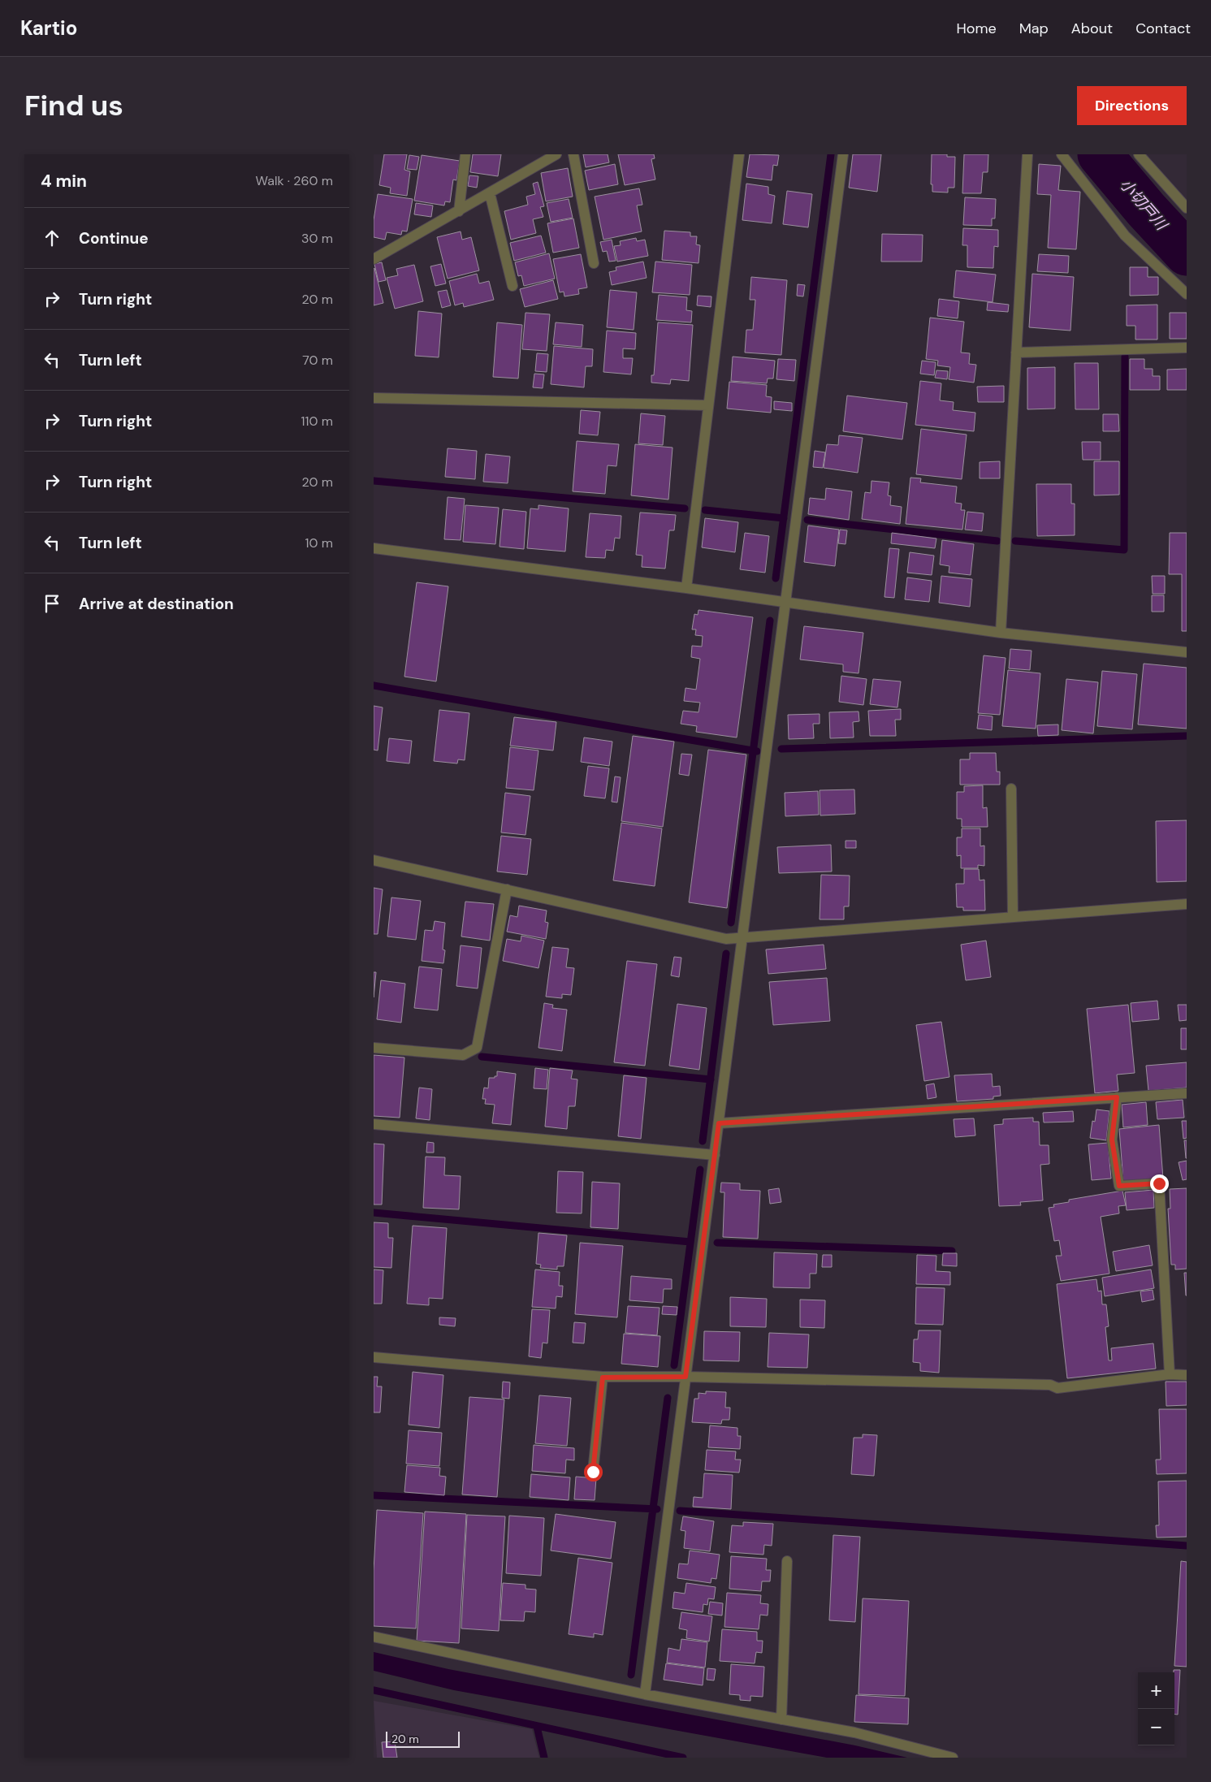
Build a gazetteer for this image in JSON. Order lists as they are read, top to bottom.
{
  "water": ["小切戸川"],
  "scale_bar": "20 m",
  "page": {
    "header": "Kartio",
    "nav": [
      "Home",
      "Map",
      "About",
      "Contact"
    ],
    "buttons": "Directions",
    "title": "Find us",
    "heading": ["4 min", "Walk · 260 m"],
    "list": [
      ["Continue", "30 m"],
      ["Turn right", "20 m"],
      ["Turn left", "70 m"],
      ["Turn right", "110 m"],
      ["Turn right", "20 m"],
      ["Turn left", "10 m"],
      "Arrive at destination"
    ],
    "map_buttons": ["+", "−"],
    "scale": "20 m"
  }
}
